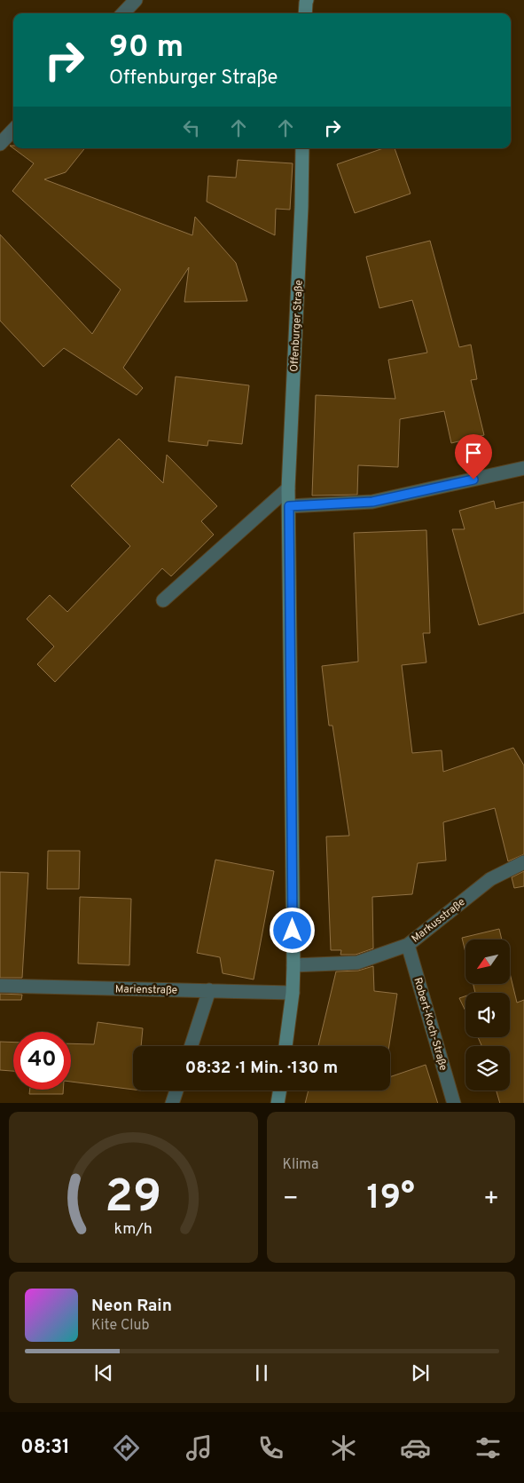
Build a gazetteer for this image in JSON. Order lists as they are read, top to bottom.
{
  "streets": {
    "street": [
      "Offenburger Straße",
      "Markusstraße",
      "Marienstraße",
      "Robert-Koch-Straße"
    ]
  },
  "crossings": [
    ["Offenburger Straße", "Markusstraße"],
    ["Offenburger Straße", "Marienstraße"],
    ["Markusstraße", "Robert-Koch-Straße"]
  ],
  "north": "bottom left",
  "page": {
    "turn": ["90 m", "Offenburger Straße"],
    "limit": "40",
    "trip": "08:32 · 1 Min. · 130 m",
    "tile": "Klima",
    "heat": ["−", "19°", "+"],
    "song": ["Neon Rain", "Kite Club"],
    "tabs": "08:31",
    "gauge": ["29", "km/h"]
  }
}
